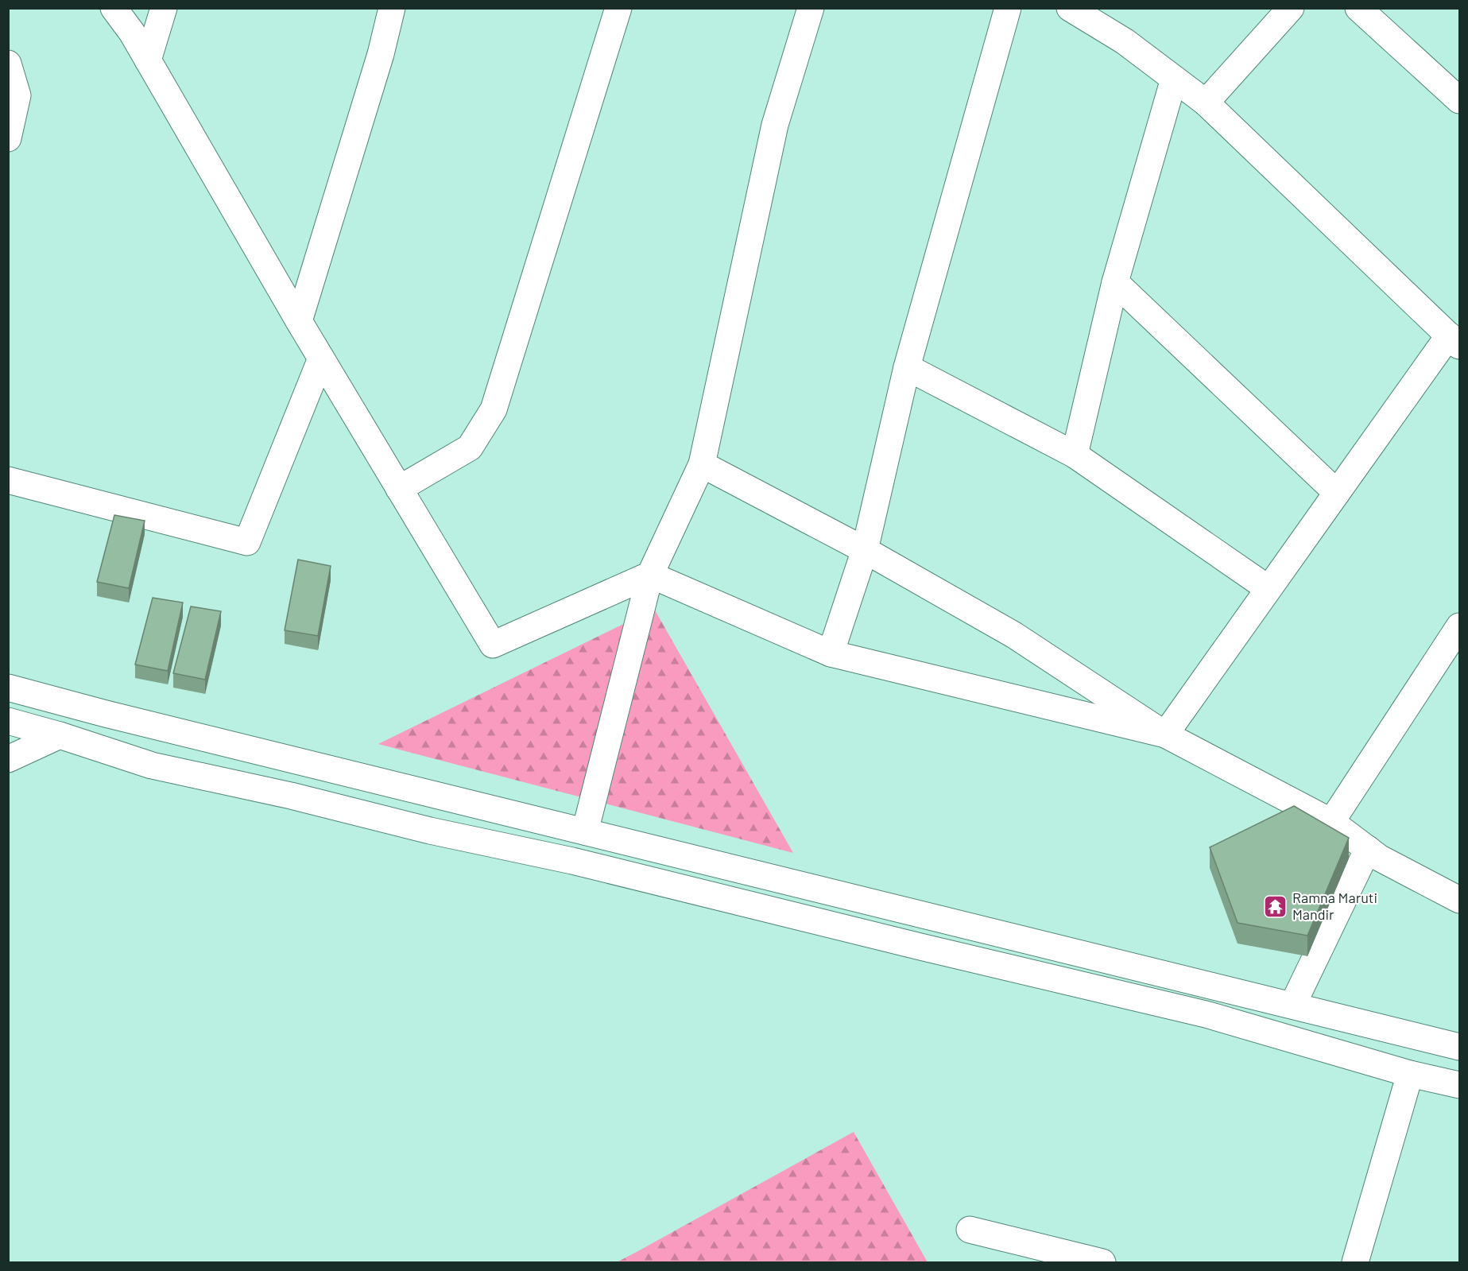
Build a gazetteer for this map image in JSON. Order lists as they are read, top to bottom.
{
  "places": {
    "temple": ["Ramna Maruti Mandir"]
  }
}
